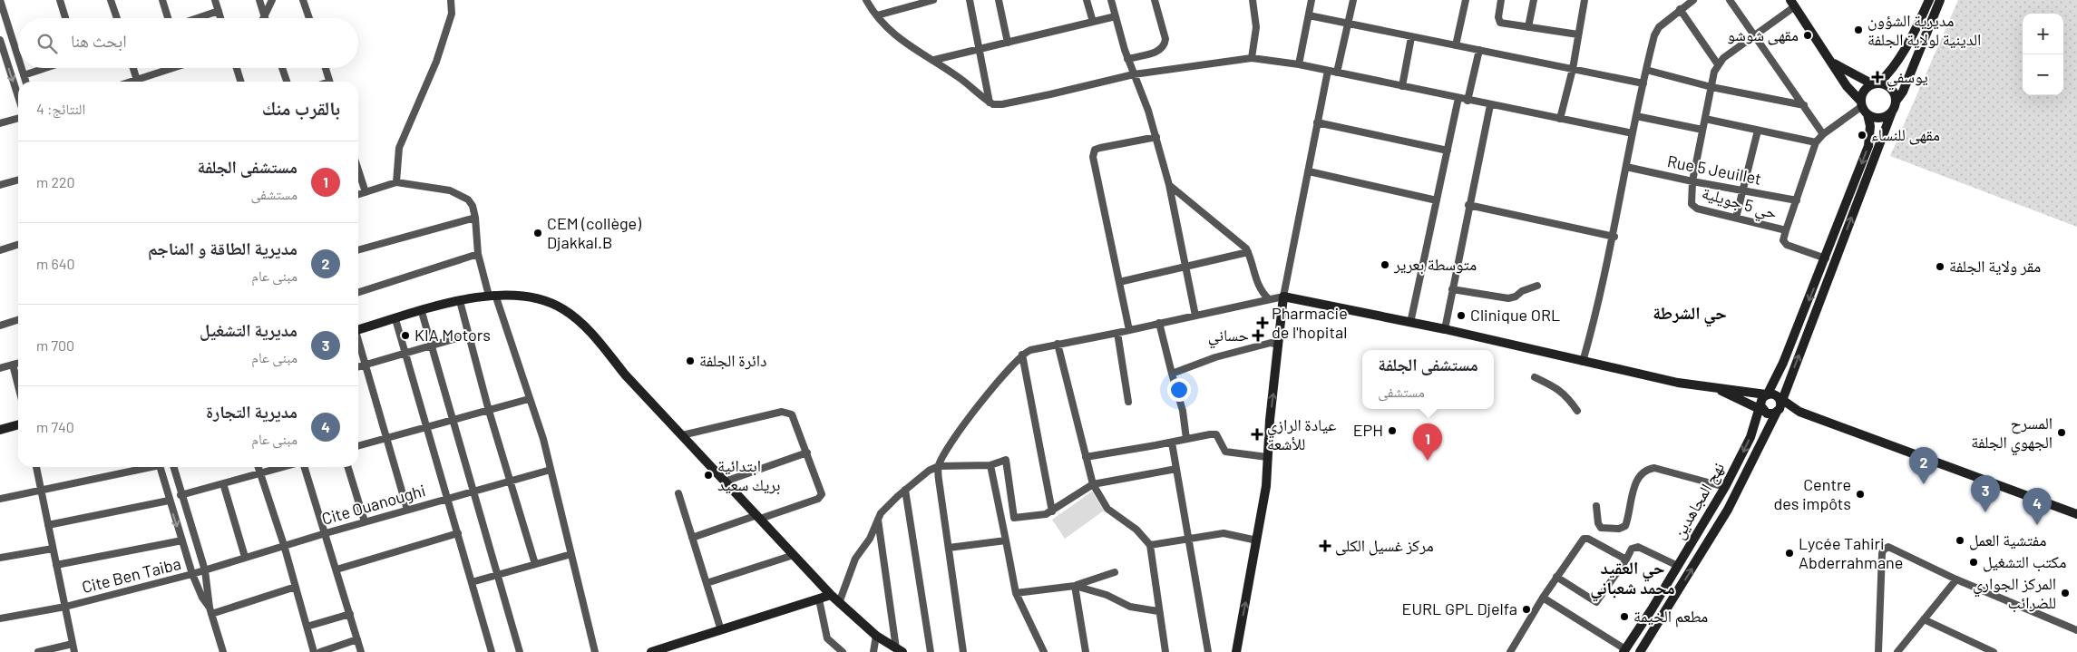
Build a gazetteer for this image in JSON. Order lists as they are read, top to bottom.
{
  "streets": {
    "street": [
      "Rue 5 Jeuillet",
      "حي 5 جويلية",
      "نهج المجاهدين",
      "Cite Ouanoughi",
      "Cite Ben Taiba"
    ]
  },
  "crossings": [
    ["Rue 5 Jeuillet", "حي 5 جويلية"],
    ["حي 5 جويلية", "نهج المجاهدين"],
    ["Cite Ouanoughi", "Cite Ben Taiba"]
  ],
  "districts": ["حي الشرطة", "حي العقيد محمد شعباني"],
  "places": {
    "other": [
      "مديرية الشؤون الدينية لولاية الجلفة",
      "مقهى شوشو",
      "مقهى للنساء",
      "CEM (collège) Djakkal.B",
      "متوسطة بعرير",
      "مقر ولاية الجلفة",
      "Clinique ORL",
      "KIA Motors",
      "دائرة الجلفة",
      "EPH",
      "المسرح الجهوي الجلفة",
      "ابتدائية بريك سعيد",
      "Centre des impôts",
      "مفتشية العمل",
      "Lycée Tahiri Abderrahmane",
      "مكتب التشغيل",
      "المركز الجواري للضرائب",
      "EURL GPL Djelfa",
      "مطعم الخيمة"
    ],
    "health": [
      "يوسفي",
      "Pharmacie de l'hopital",
      "حساني",
      "عيادة الرازي للأشعة",
      "مركز غسيل الكلى"
    ]
  },
  "page": {
    "map_buttons": ["+", "−"],
    "search": "ابحث هنا",
    "heading": ["بالقرب منك", "النتائج: 4"],
    "list": [
      {
        "mark": "1",
        "name": "مستشفى الجلفة",
        "note": "مستشفى",
        "value": "220 m"
      },
      {
        "mark": "2",
        "name": "مديرية الطاقة و المناجم",
        "note": "مبنى عام",
        "value": "640 m"
      },
      {
        "mark": "3",
        "name": "مديرية التشغيل",
        "note": "مبنى عام",
        "value": "700 m"
      },
      {
        "mark": "4",
        "name": "مديرية التجارة",
        "note": "مبنى عام",
        "value": "740 m"
      }
    ],
    "popup": ["مستشفى الجلفة", "مستشفى"],
    "pins": [
      "1",
      "2",
      "3",
      "4"
    ]
  }
}
